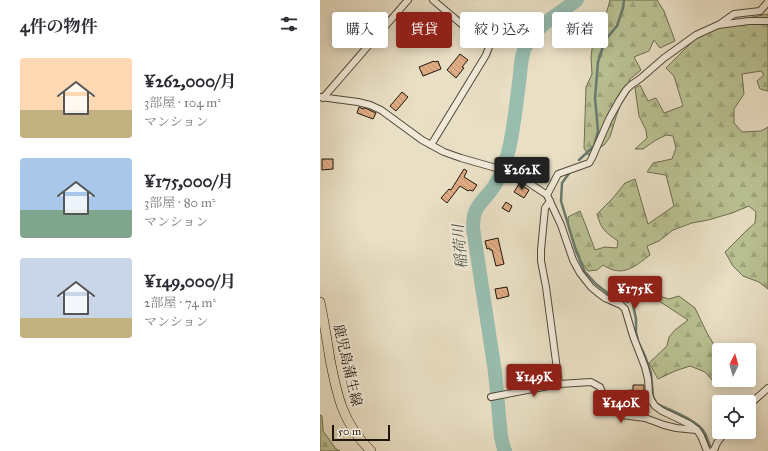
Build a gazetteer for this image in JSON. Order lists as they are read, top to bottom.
{
  "streets": {
    "main road": ["鹿児島蒲生線"]
  },
  "water": ["稲荷川"],
  "scale_bar": "50 m",
  "north": "top",
  "page": {
    "heading": "4件の物件",
    "chip": [
      "購入",
      "賃貸",
      "絞り込み",
      "新着"
    ],
    "list": [
      {
        "name": "¥262,000/月",
        "note": "3部屋 · 104 m² · マンション"
      },
      {
        "name": "¥175,000/月",
        "note": "3部屋 · 80 m² · マンション"
      },
      {
        "name": "¥149,000/月",
        "note": "2部屋 · 74 m² · マンション"
      }
    ],
    "price": [
      "¥262K",
      "¥175K",
      "¥149K",
      "¥140K"
    ],
    "scale": "50 m"
  }
}
